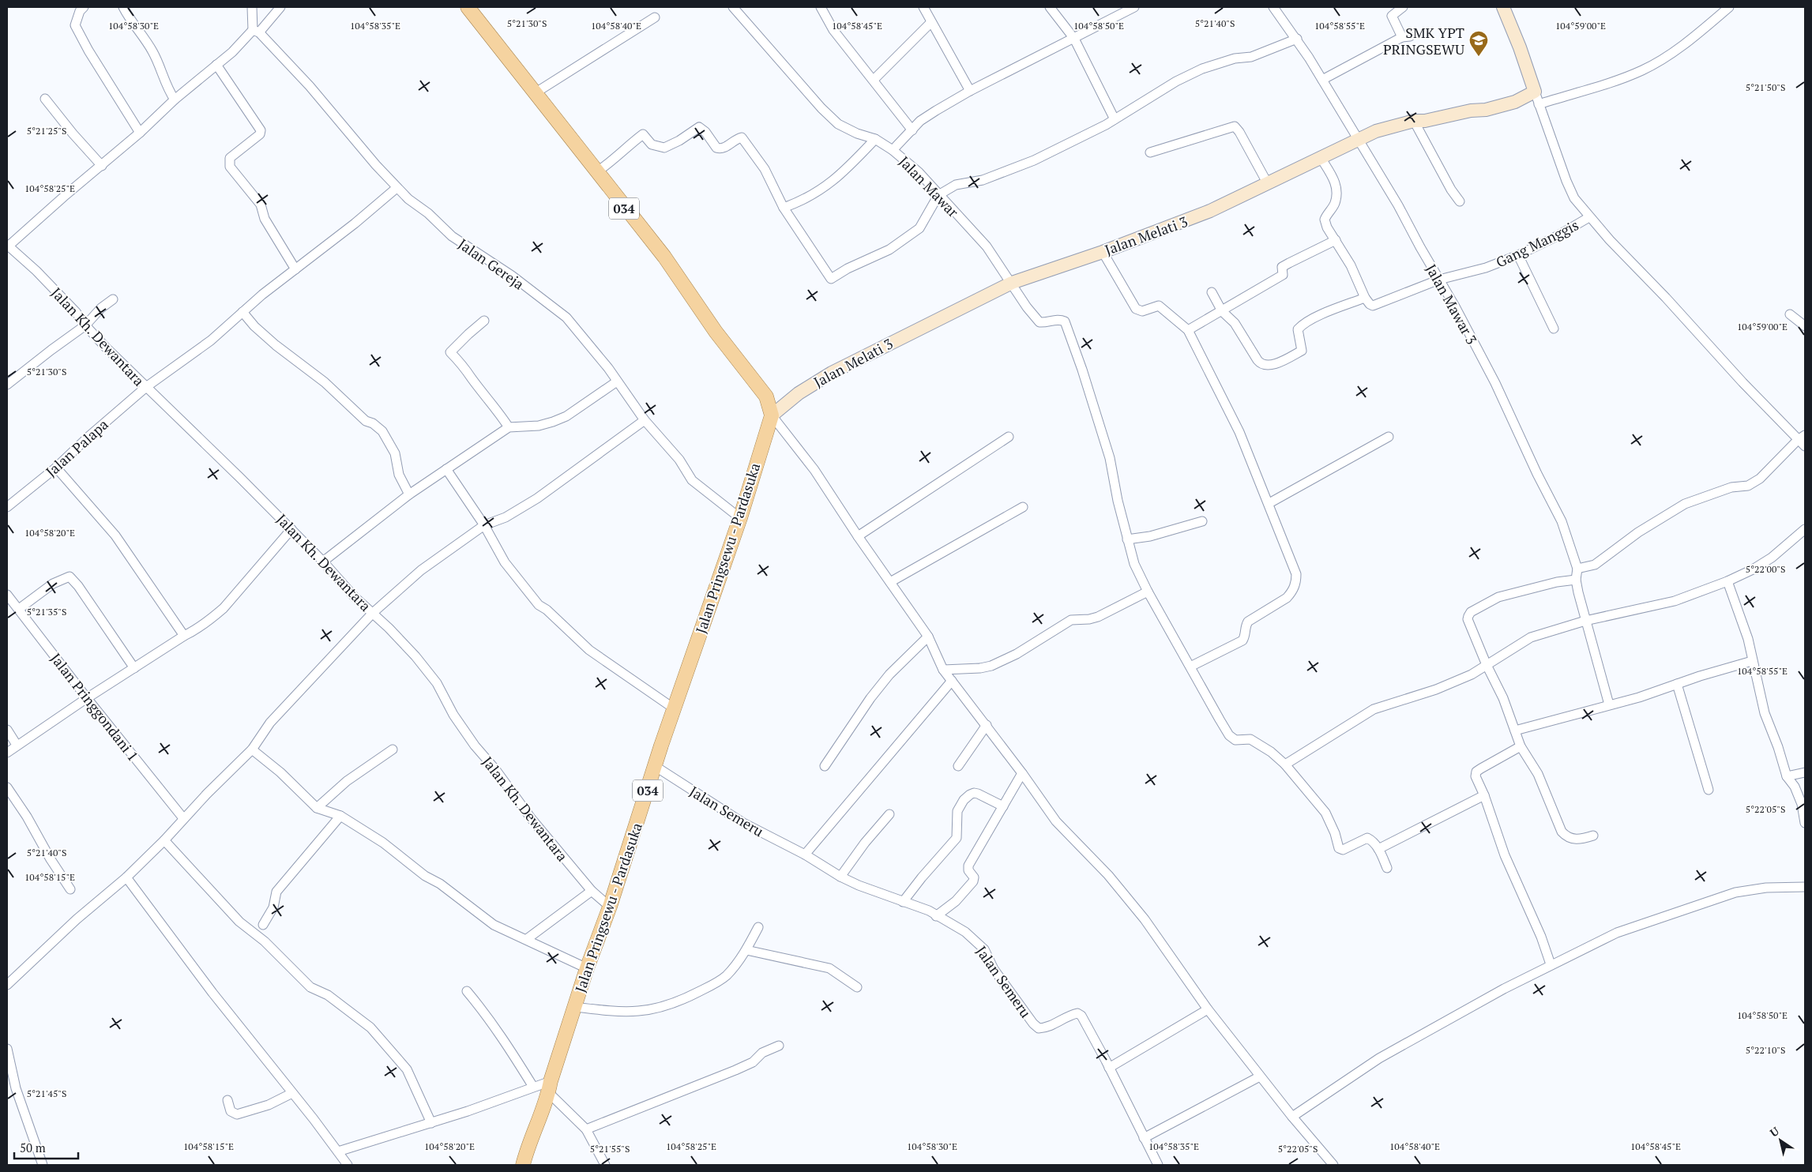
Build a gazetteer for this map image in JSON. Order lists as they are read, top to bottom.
{
  "streets": {
    "main road": ["034", "Jalan Pringsewu - Pardasuka"],
    "street": [
      "Jalan Mawar",
      "Jalan Melati 3",
      "Gang Manggis",
      "Jalan Gereja",
      "Jalan Mawar 3",
      "Jalan Kh. Dewantara",
      "Jalan Palapa",
      "Jalan Pringgondani 1",
      "Jalan Semeru"
    ]
  },
  "crossings": [
    ["Jalan Mawar", "Jalan Melati 3"],
    ["034", "Jalan Melati 3"],
    ["034", "Jalan Pringsewu - Pardasuka"],
    ["Jalan Melati 3", "Jalan Mawar 3"],
    ["Jalan Melati 3", "Jalan Pringsewu - Pardasuka"],
    ["Gang Manggis", "Jalan Mawar 3"],
    ["Jalan Gereja", "Jalan Palapa"],
    ["Jalan Gereja", "Jalan Pringsewu - Pardasuka"],
    ["Jalan Kh. Dewantara", "Jalan Palapa"],
    ["Jalan Kh. Dewantara", "Jalan Pringsewu - Pardasuka"],
    ["Jalan Pringsewu - Pardasuka", "Jalan Semeru"]
  ],
  "places": {
    "school or university": ["SMK YPT PRINGSEWU"]
  },
  "scale_bar": "50 m",
  "north": "top left",
  "coordinates": [
    "5°21'40\"S",
    "5°21'30\"S",
    "104°58'30\"E",
    "104°58'45\"E",
    "104°58'55\"E",
    "104°58'35\"E",
    "104°58'40\"E",
    "104°58'50\"E",
    "104°59'00\"E",
    "5°21'50\"S",
    "5°21'25\"S",
    "104°58'25\"E",
    "104°58'20\"E",
    "5°22'00\"S",
    "5°21'35\"S",
    "5°22'05\"S",
    "104°58'15\"E",
    "5°22'10\"S",
    "5°21'45\"S",
    "5°21'55\"S"
  ]
}
